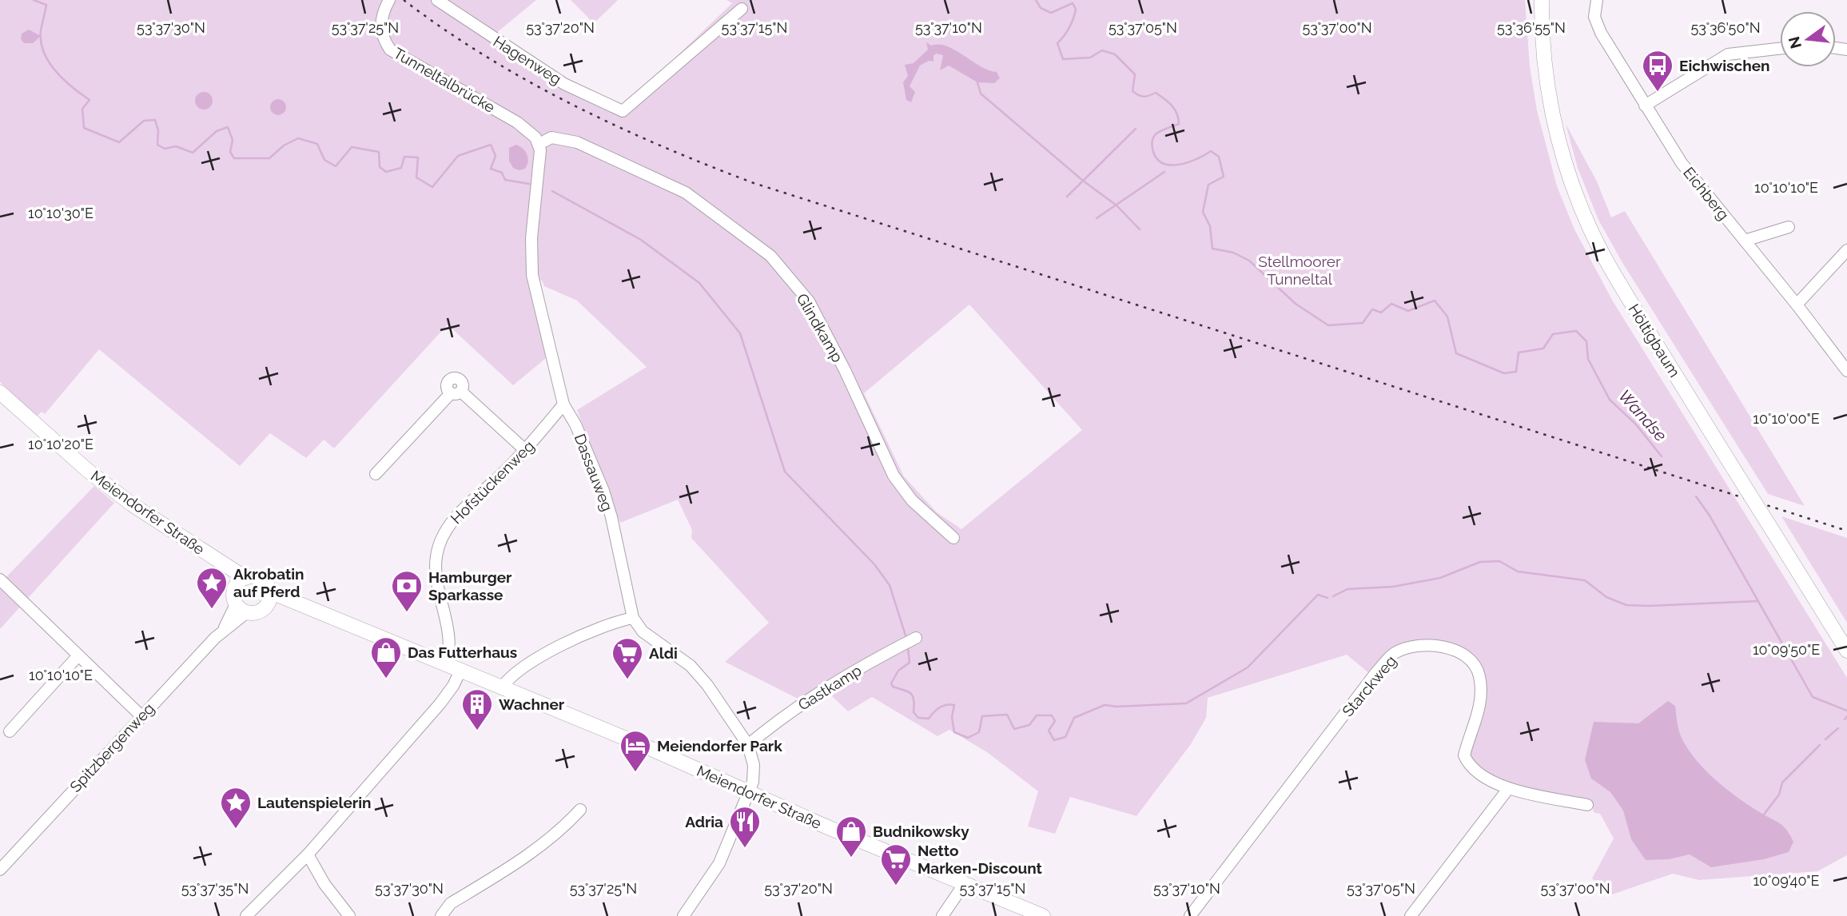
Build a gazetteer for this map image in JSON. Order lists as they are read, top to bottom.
{
  "streets": {
    "main road": ["Höltigbaum", "Meiendorfer Straße"],
    "street": [
      "Hagenweg",
      "Tunneltalbrücke",
      "Eichberg",
      "Glindkamp",
      "Dassauweg",
      "Hofstückenweg",
      "Starckweg",
      "Gastkamp",
      "Spitzbergenweg"
    ]
  },
  "crossings": [
    ["Tunneltalbrücke", "Glindkamp"],
    ["Tunneltalbrücke", "Dassauweg"],
    ["Glindkamp", "Dassauweg"],
    ["Dassauweg", "Hofstückenweg"],
    ["Dassauweg", "Meiendorfer Straße"],
    ["Dassauweg", "Gastkamp"],
    ["Hofstückenweg", "Meiendorfer Straße"],
    ["Meiendorfer Straße", "Spitzbergenweg"]
  ],
  "water": ["Wandse"],
  "parks": ["Stellmoorer Tunneltal"],
  "places": {
    "bus stop": ["Eichwischen"],
    "place": ["Akrobatin auf Pferd", "Lautenspielerin"],
    "bank": ["Hamburger Sparkasse"],
    "shop": ["Das Futterhaus", "Budnikowsky"],
    "supermarket": ["Aldi", "Netto Marken-Discount"],
    "building": ["Wachner"],
    "hotel": ["Meiendorfer Park"],
    "restaurant": ["Adria"]
  },
  "north": "left",
  "coordinates": [
    "53°37'30\"N",
    "53°37'25\"N",
    "53°37'20\"N",
    "53°37'15\"N",
    "53°37'10\"N",
    "53°37'05\"N",
    "53°37'00\"N",
    "53°36'55\"N",
    "53°36'50\"N",
    "10°10'10\"E",
    "10°10'30\"E",
    "10°10'00\"E",
    "10°10'20\"E",
    "10°09'50\"E",
    "10°09'40\"E",
    "53°37'35\"N"
  ]
}
